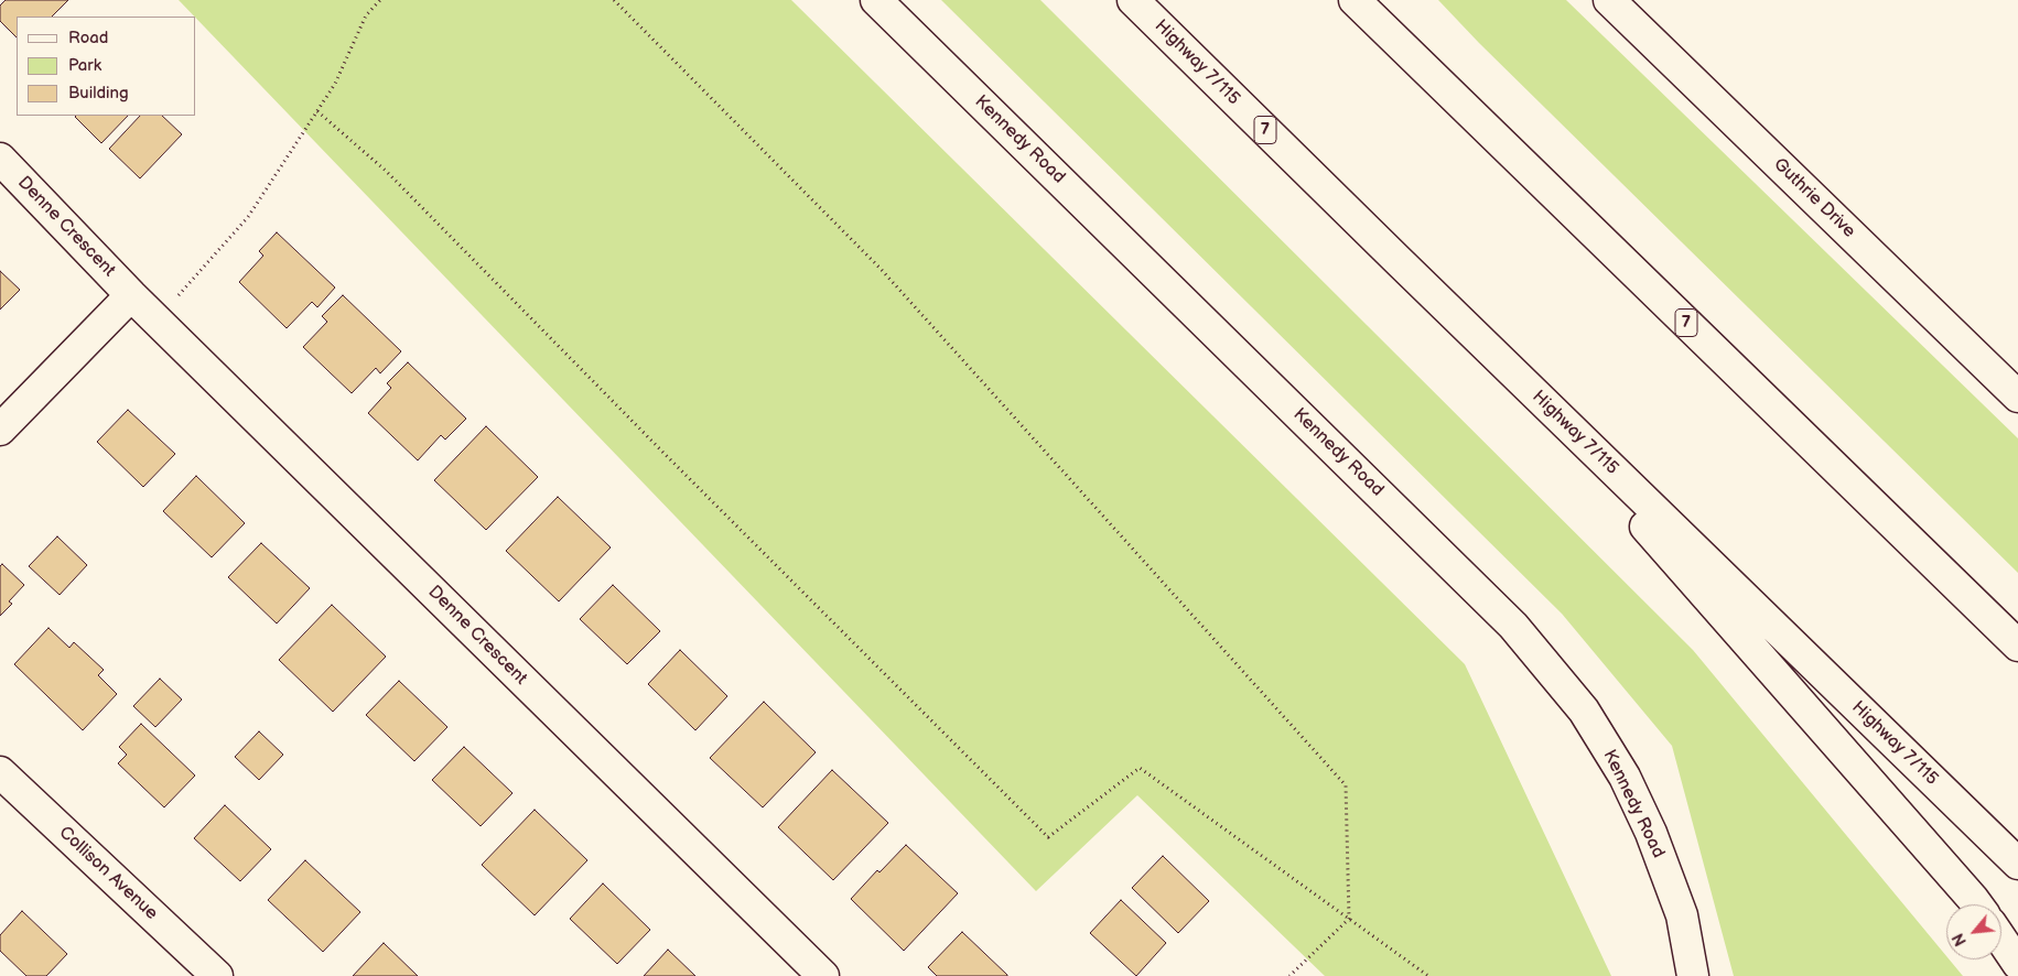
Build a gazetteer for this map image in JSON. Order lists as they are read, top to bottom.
{
  "streets": {
    "main road": [
      "Highway 7/115",
      "7",
      "Kennedy Road",
      "Guthrie Drive",
      "Denne Crescent",
      "Collison Avenue"
    ]
  },
  "legend": ["Road", "Park", "Building"],
  "north": "bottom left"
}
